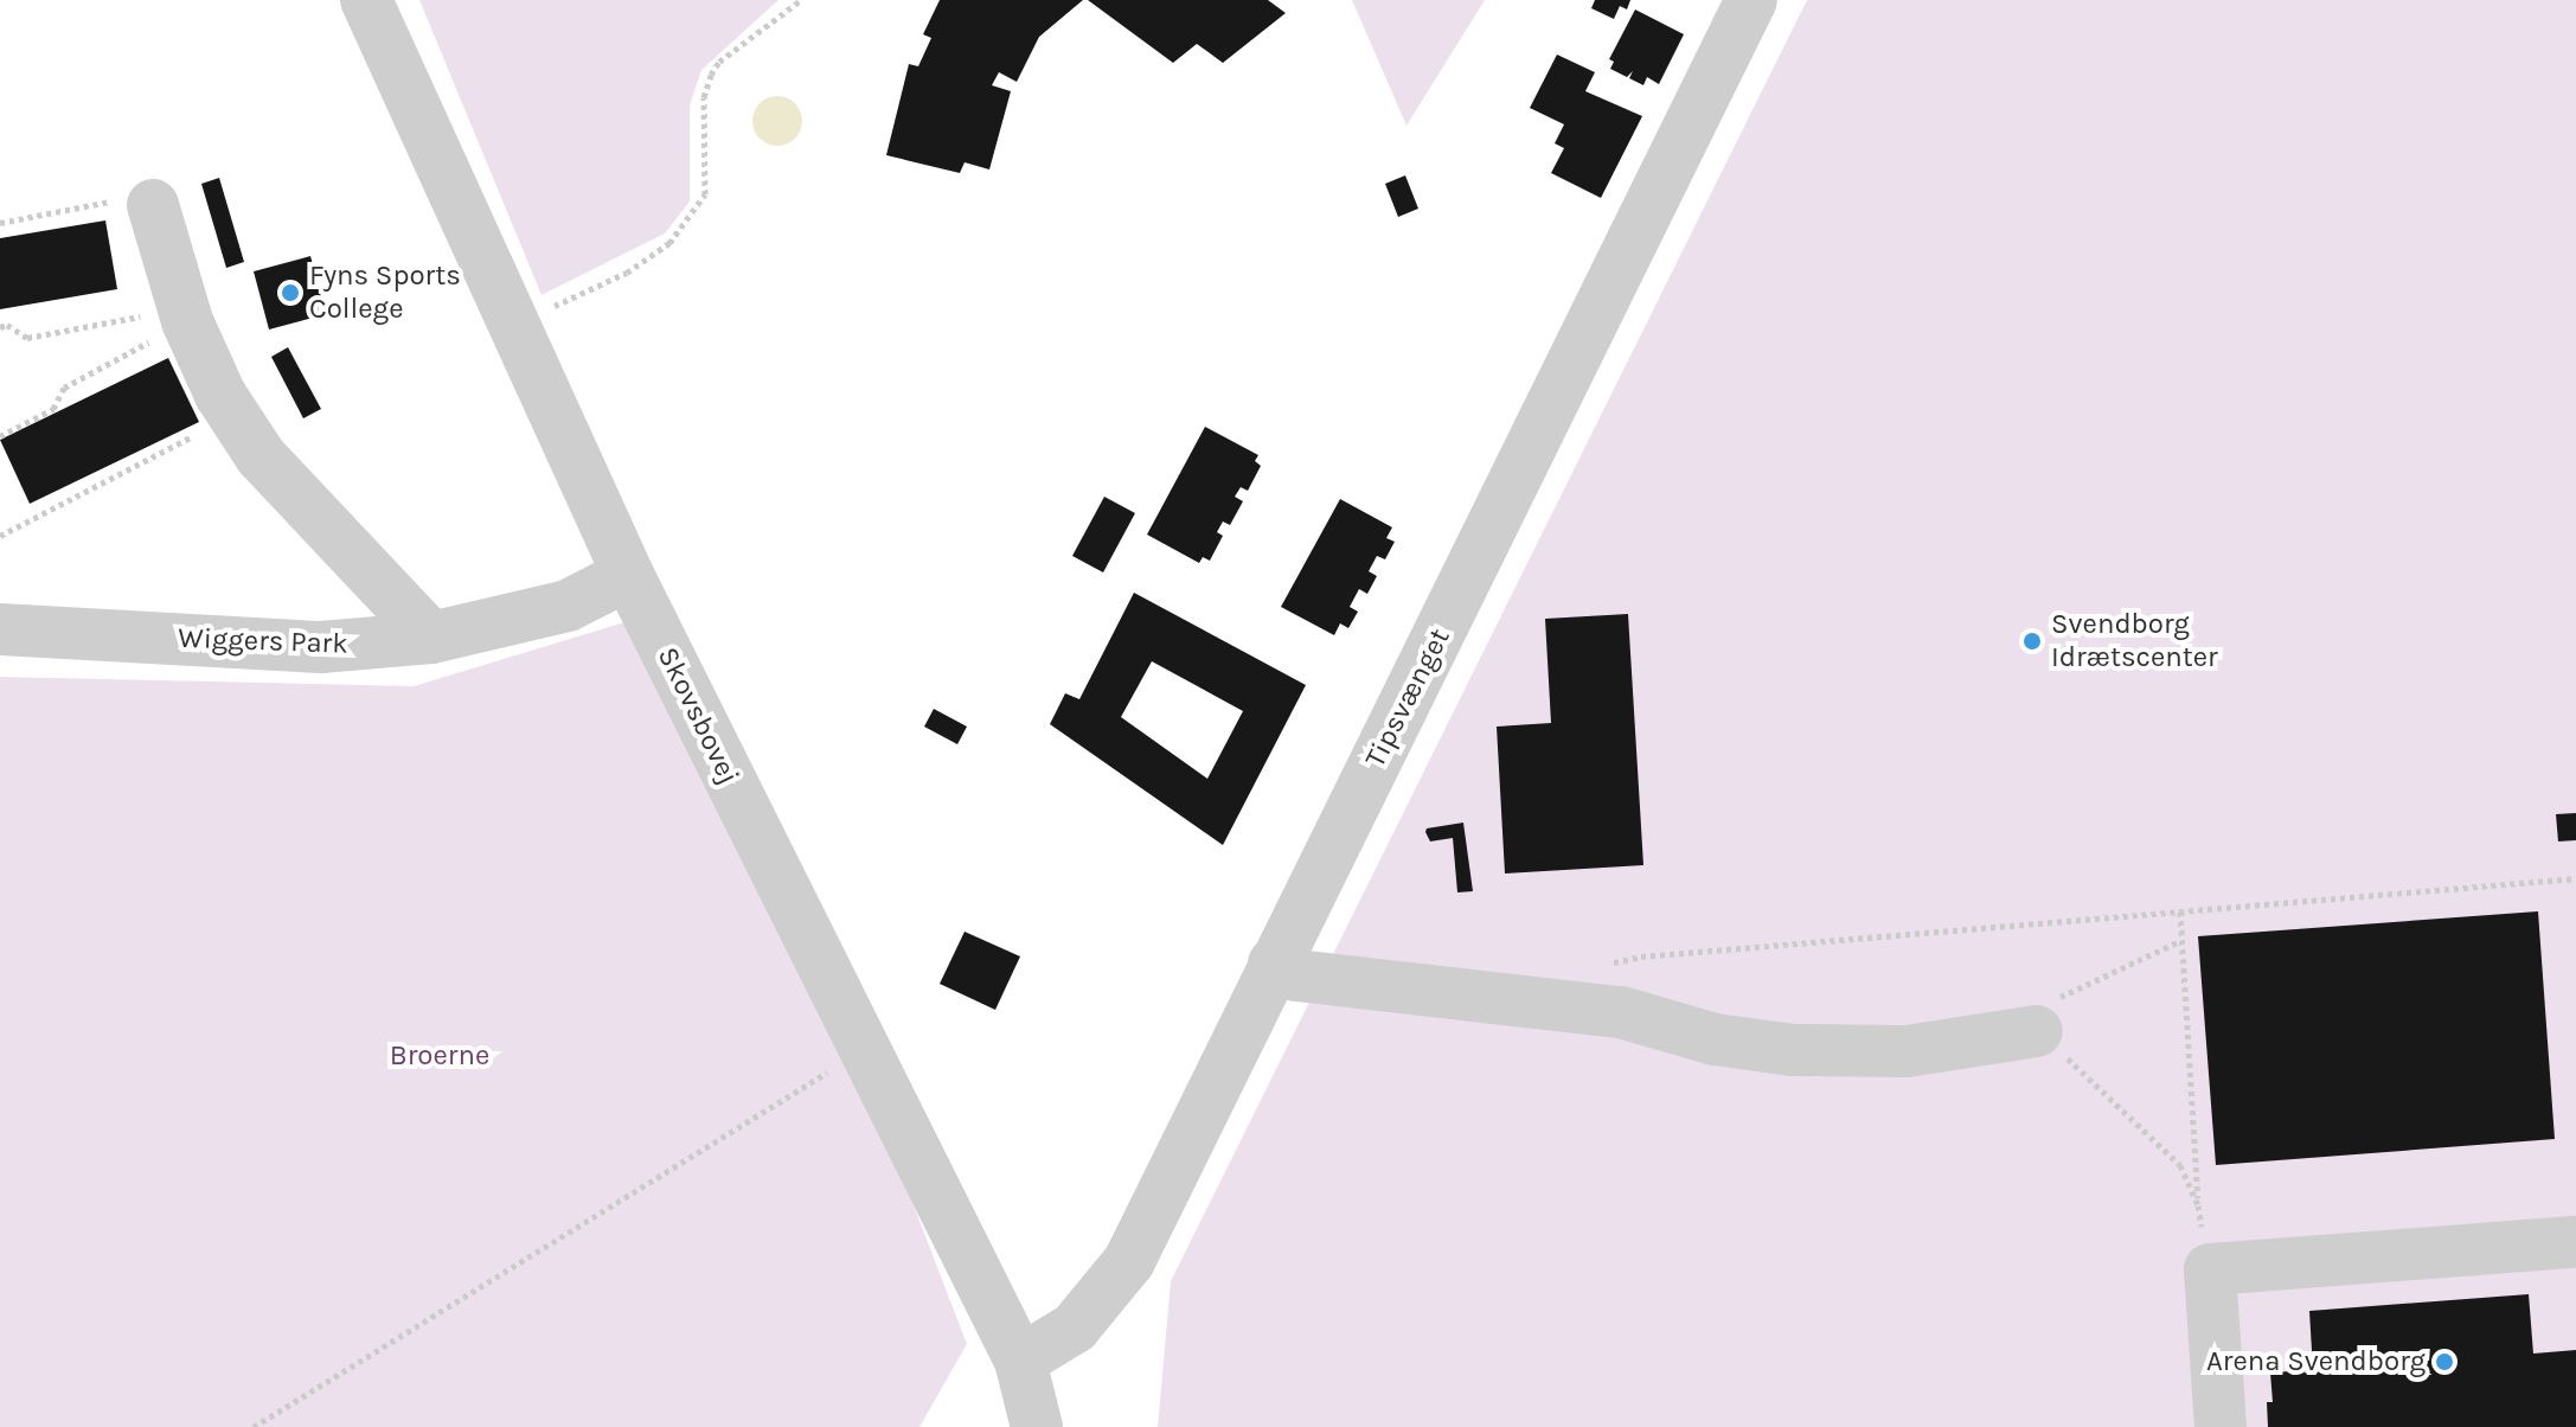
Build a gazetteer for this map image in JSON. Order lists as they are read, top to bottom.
{
  "streets": {
    "street": ["Wiggers Park", "Tipsvænget", "Skovsbovej"]
  },
  "crossings": [
    ["Wiggers Park", "Skovsbovej"],
    ["Tipsvænget", "Skovsbovej"]
  ],
  "parks": ["Broerne"],
  "places": ["Fyns Sports College", "Svendborg Idrætscenter", "Arena Svendborg"]
}
